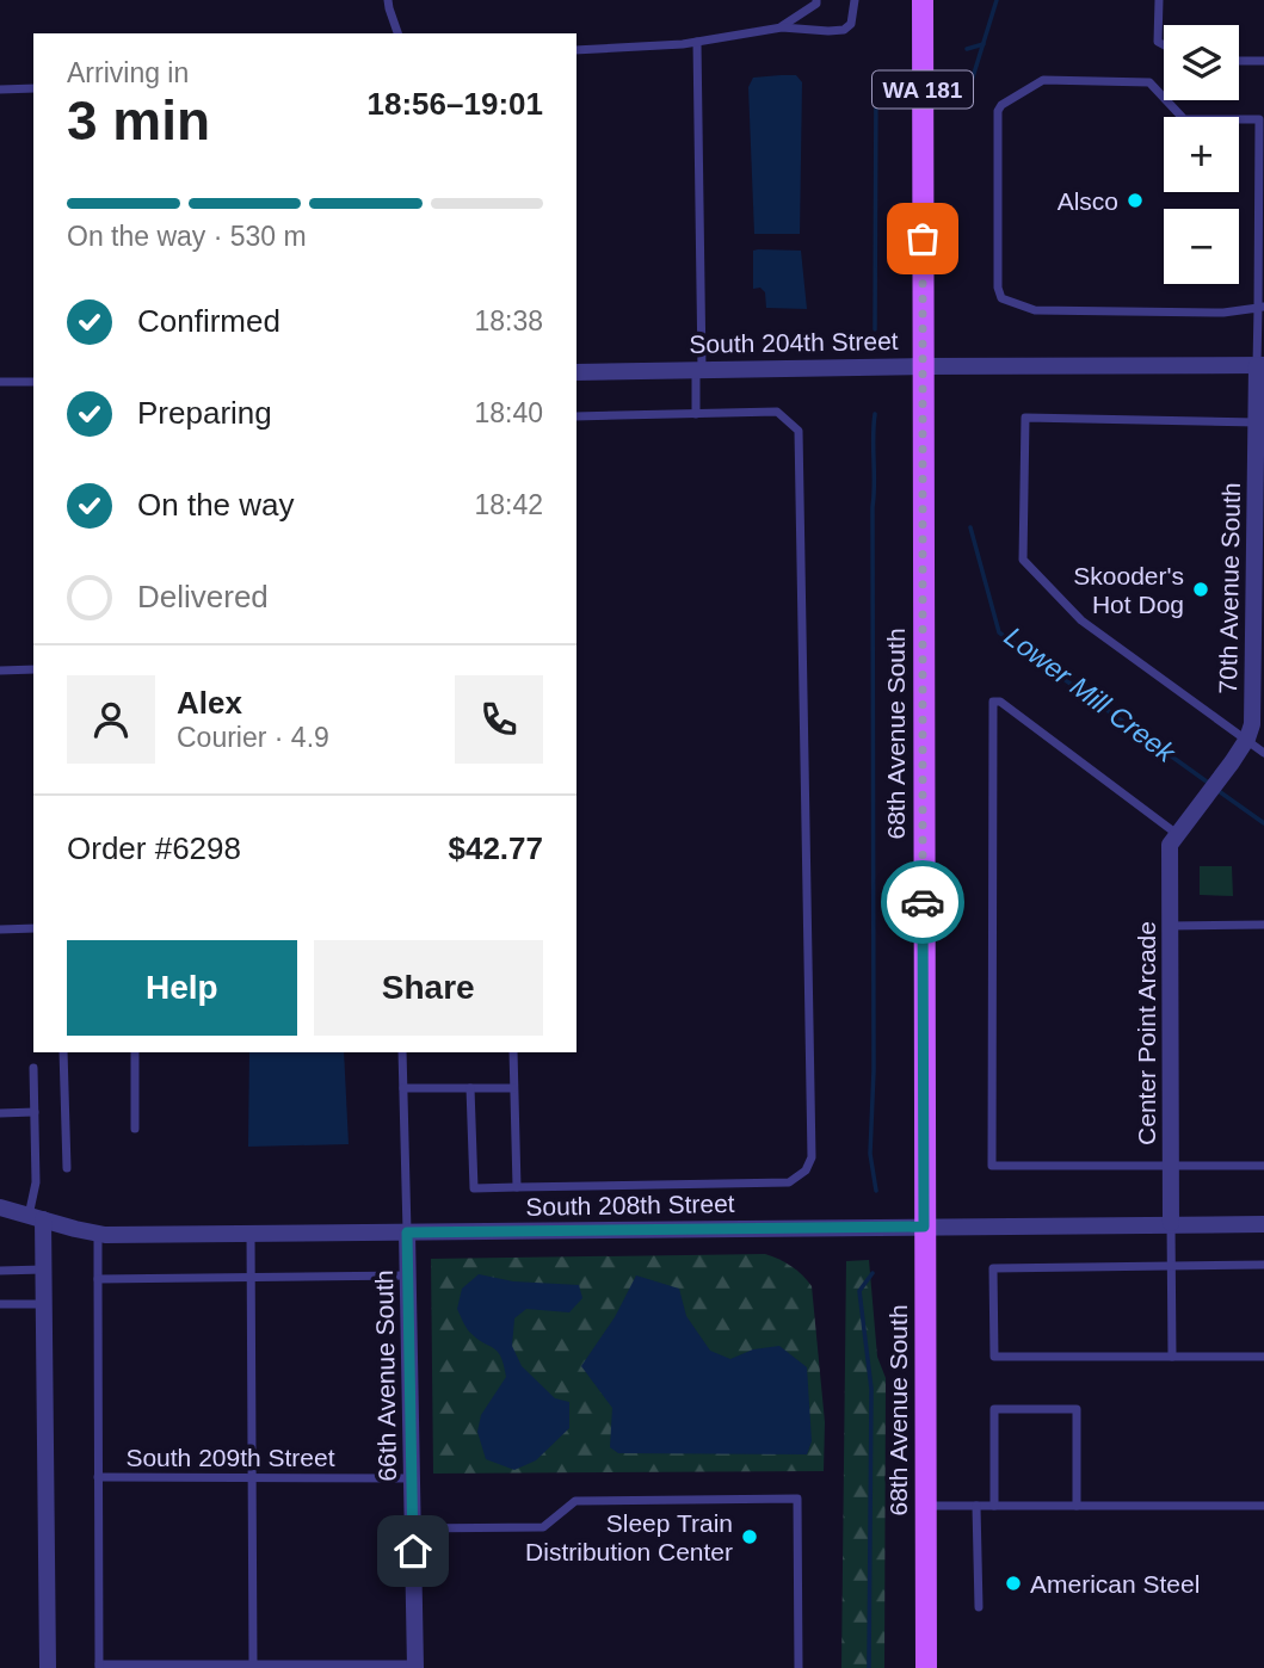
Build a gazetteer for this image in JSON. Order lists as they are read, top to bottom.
{
  "streets": {
    "main road": ["WA 181", "68th Avenue South"],
    "street": [
      "South 204th Street",
      "70th Avenue South",
      "Center Point Arcade",
      "South 208th Street",
      "66th Avenue South"
    ],
    "lane": ["South 209th Street"]
  },
  "crossings": [
    ["South 204th Street", "70th Avenue South"],
    ["South 204th Street", "68th Avenue South"],
    ["70th Avenue South", "Center Point Arcade"],
    ["68th Avenue South", "South 208th Street"],
    ["Center Point Arcade", "South 208th Street"],
    ["South 208th Street", "66th Avenue South"],
    ["66th Avenue South", "South 209th Street"]
  ],
  "water": ["Lower Mill Creek"],
  "places": [
    "Alsco",
    "Skooder's Hot Dog",
    "Sleep Train Distribution Center",
    "American Steel"
  ],
  "page": {
    "map_buttons": ["+", "−"],
    "heading": ["3 min", "Arriving in", "18:56–19:01"],
    "panel": [
      "Alex",
      "Courier · 4.9",
      "Order #6298",
      "$42.77"
    ],
    "bar": "On the way · 530 m",
    "list": [
      ["Confirmed", "18:38"],
      ["Preparing", "18:40"],
      ["On the way", "18:42"],
      "Delivered"
    ],
    "buttons": ["Help", "Share"]
  }
}
